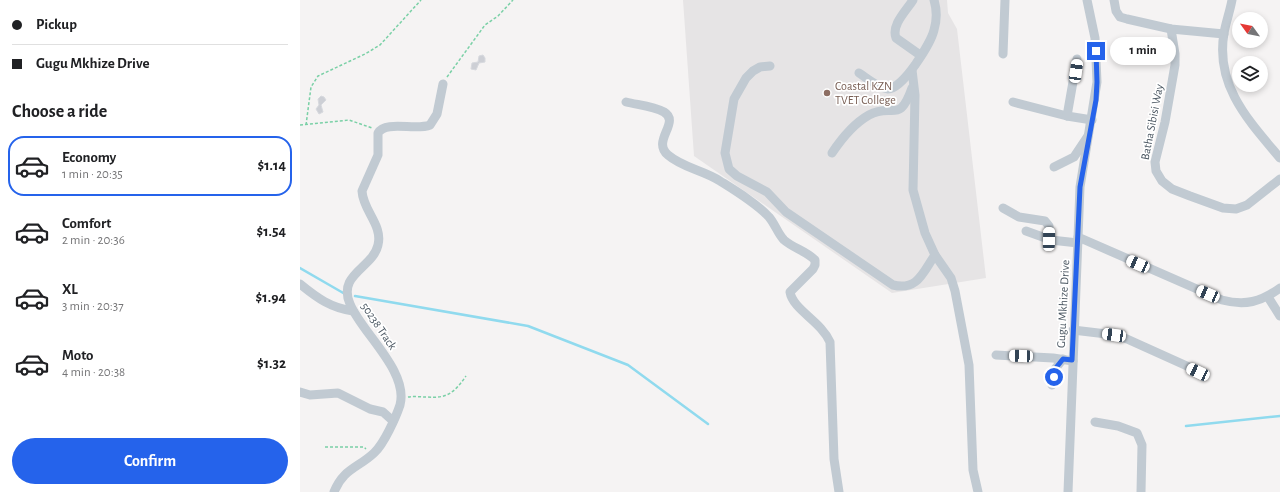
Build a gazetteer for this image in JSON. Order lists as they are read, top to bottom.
{
  "streets": {
    "street": ["Batha Sibisi Way", "Gugu Mkhize Drive", "50238 Track"]
  },
  "places": ["Coastal KZN TVET College"],
  "north": "top left",
  "page": {
    "banner": ["Pickup", "Gugu Mkhize Drive"],
    "bubble": "1 min",
    "heading": "Choose a ride",
    "list": [
      {
        "name": "Economy",
        "note": "1 min · 20:35",
        "value": "$1.14"
      },
      {
        "name": "Comfort",
        "note": "2 min · 20:36",
        "value": "$1.54"
      },
      {
        "name": "XL",
        "note": "3 min · 20:37",
        "value": "$1.94"
      },
      {
        "name": "Moto",
        "note": "4 min · 20:38",
        "value": "$1.32"
      }
    ],
    "buttons": "Confirm"
  }
}
